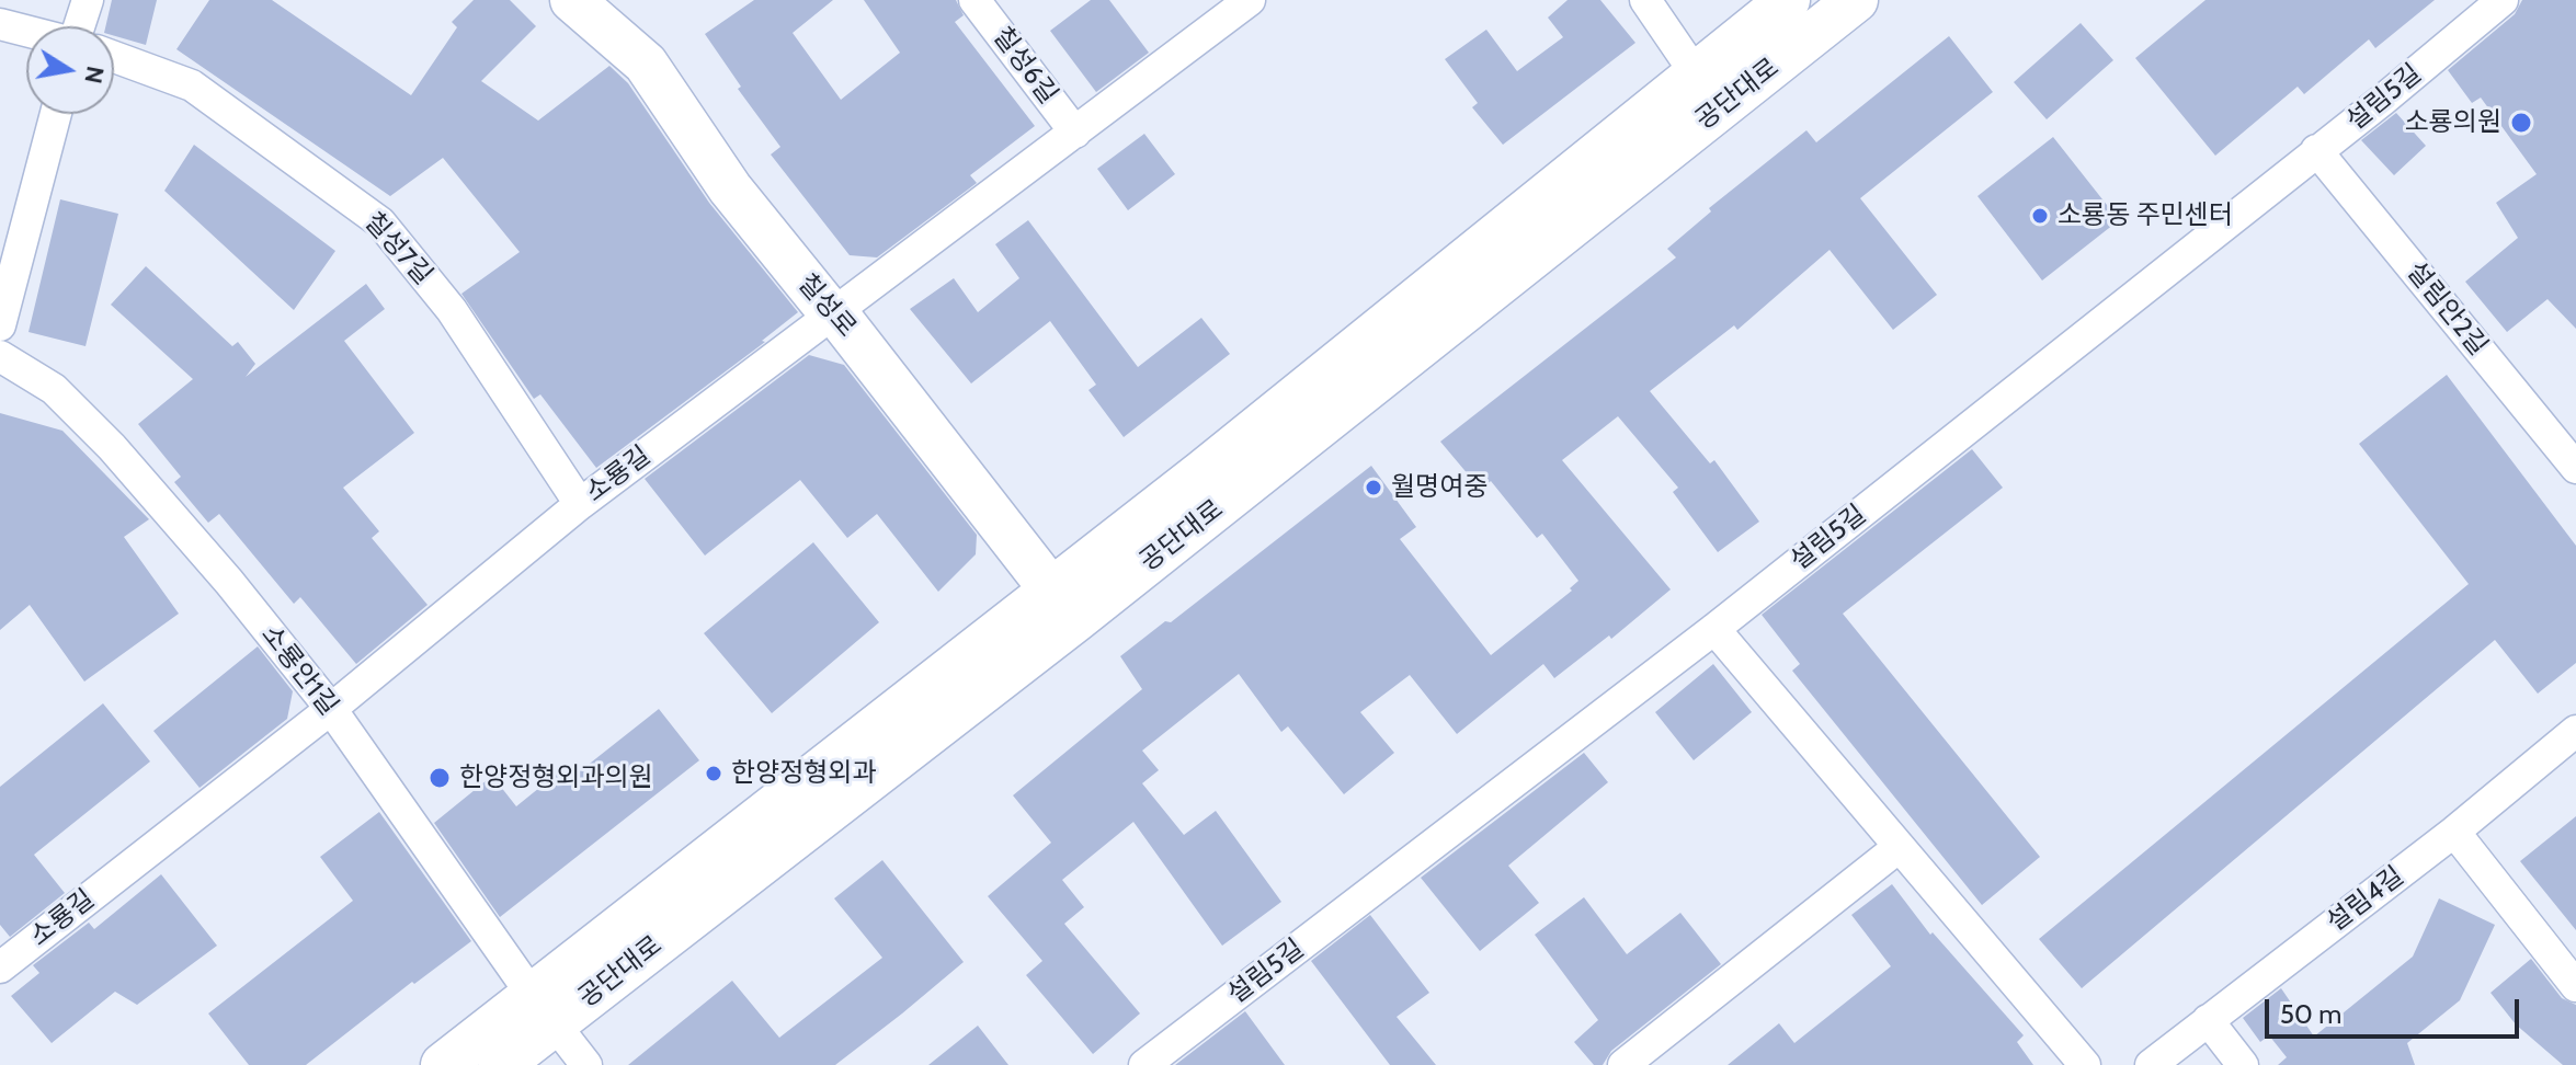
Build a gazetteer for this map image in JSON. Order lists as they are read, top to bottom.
{
  "streets": {
    "street": [
      "칠성6길",
      "공단대로",
      "설림5길",
      "칠성7길",
      "칠성로",
      "설림안2길",
      "소룡길",
      "소룡안1길",
      "설림4길"
    ]
  },
  "crossings": [
    ["칠성6길", "소룡길"],
    ["공단대로", "칠성로"],
    ["공단대로", "소룡안1길"],
    ["설림5길", "설림안2길"],
    ["칠성7길", "소룡길"],
    ["칠성로", "소룡길"],
    ["소룡길", "소룡안1길"]
  ],
  "places": [
    "소룡의원",
    "소룡동 주민센터",
    "월명여중",
    "한양정형외과",
    "한양정형외과의원"
  ],
  "scale_bar": "50 m",
  "north": "right"
}
